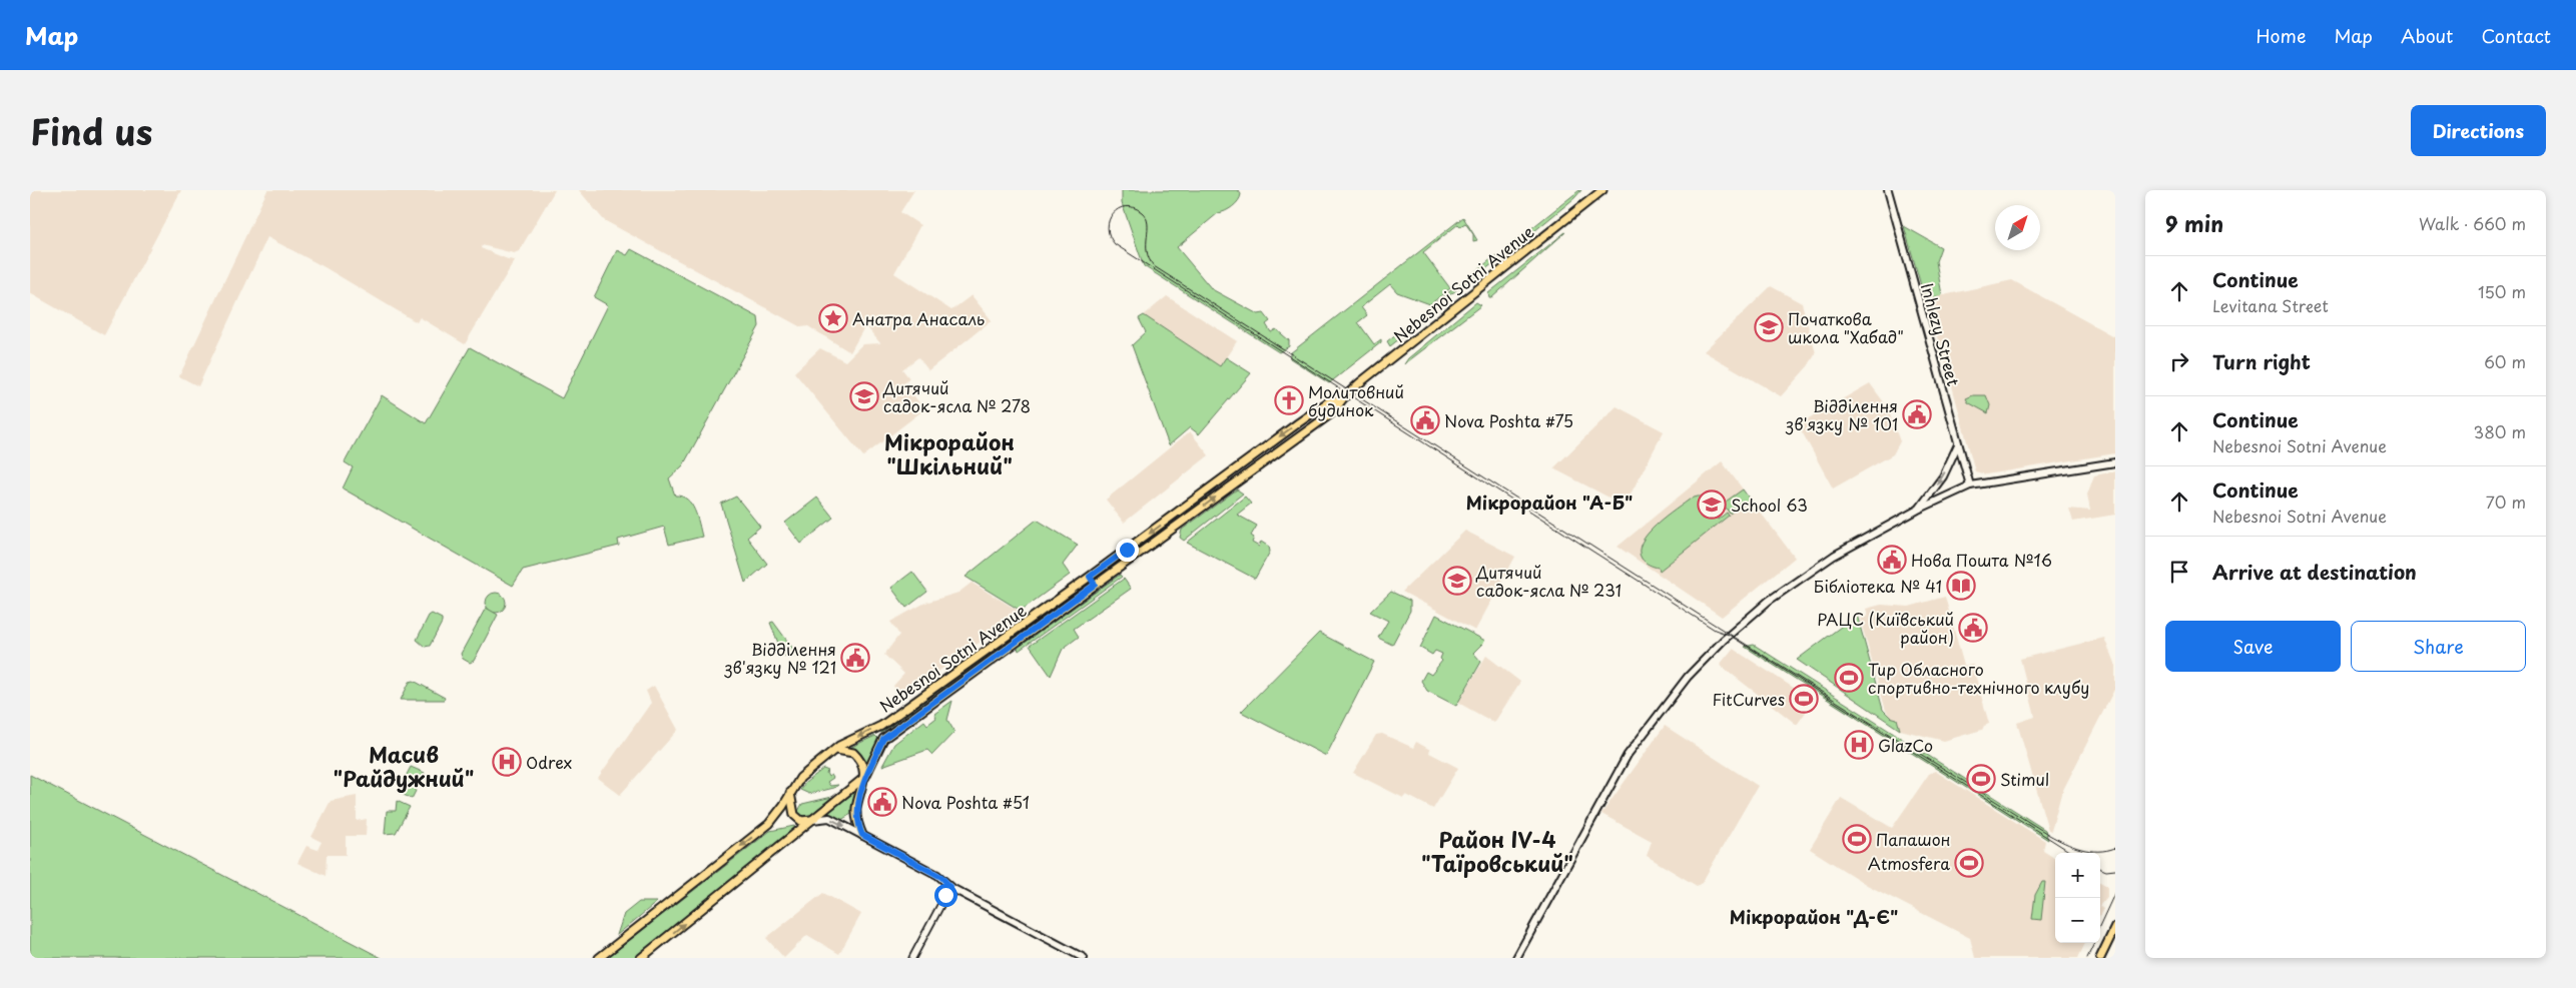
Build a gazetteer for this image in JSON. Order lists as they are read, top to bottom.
{
  "streets": {
    "main road": ["Nebesnoi Sotni Avenue", "Inhlezy Street"]
  },
  "districts": [
    "Мікрорайон \"Шкільний\"",
    "Мікрорайон \"А-Б\"",
    "Масив \"Райдужний\"",
    "Район IV-4 \"Таїровський\"",
    "Мікрорайон \"Д-Є\""
  ],
  "places": {
    "place": ["Анатра Анасаль"],
    "school or university": [
      "Початкова школа \"Хабад\"",
      "Дитячий садок-ясла № 278",
      "School 63",
      "Дитячий садок-ясла № 231"
    ],
    "church": ["Молитовний будинок"],
    "public building": [
      "Відділення зв'язку № 101",
      "Nova Poshta #75",
      "Нова Пошта №16",
      "РАЦС (Київський район)",
      "Відділення зв'язку № 121",
      "Nova Poshta #51"
    ],
    "library": ["Бібліотека № 41"],
    "sports": [
      "Тир Обласного спортивно-технічного клубу",
      "FitCurves",
      "Stimul",
      "Папашон",
      "Atmosfera"
    ],
    "hospital": ["GlazCo", "Odrex"]
  },
  "north": "top right",
  "page": {
    "header": "Map",
    "nav": [
      "Home",
      "Map",
      "About",
      "Contact"
    ],
    "title": "Find us",
    "buttons": [
      "Directions",
      ["Save", "Share"]
    ],
    "heading": ["9 min", "Walk · 660 m"],
    "list": [
      ["Continue", "Levitana Street", "150 m"],
      ["Turn right", "60 m"],
      ["Continue", "Nebesnoi Sotni Avenue", "380 m"],
      ["Continue", "Nebesnoi Sotni Avenue", "70 m"],
      "Arrive at destination"
    ],
    "map_buttons": ["+", "−"]
  }
}
